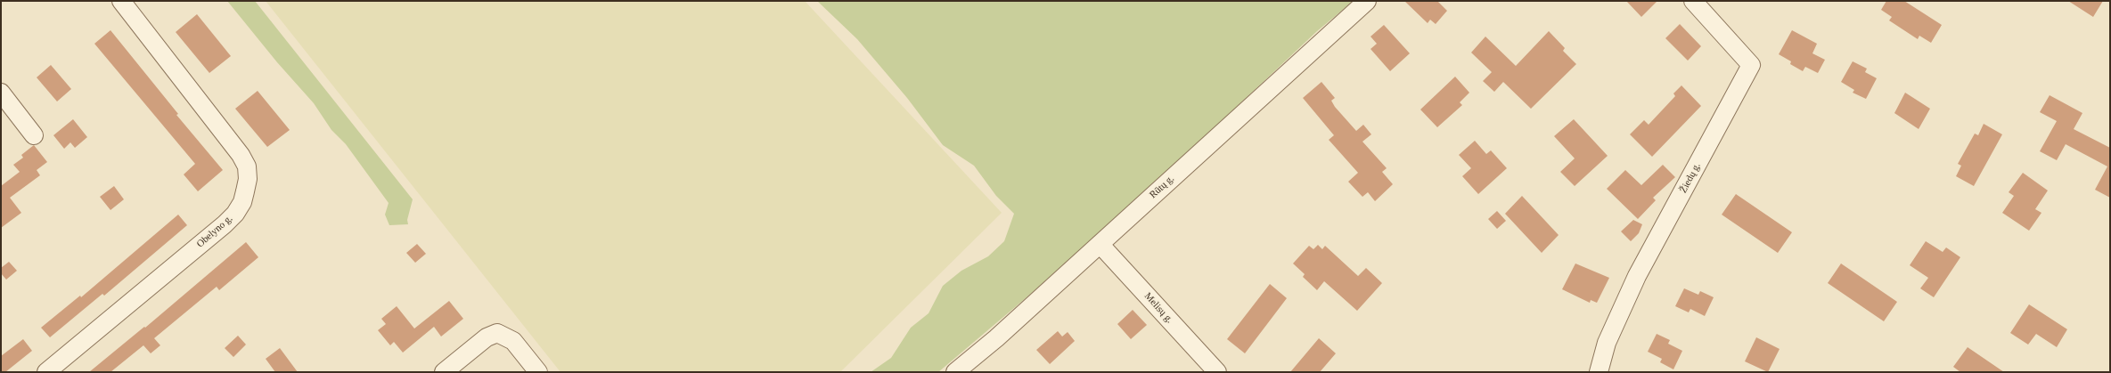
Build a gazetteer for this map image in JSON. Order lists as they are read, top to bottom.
{
  "streets": {
    "street": [
      "Žiedų g.",
      "Rūtų g.",
      "Obelyno g.",
      "Melisų g."
    ]
  },
  "crossings": [
    ["Rūtų g.", "Melisų g."]
  ]
}
